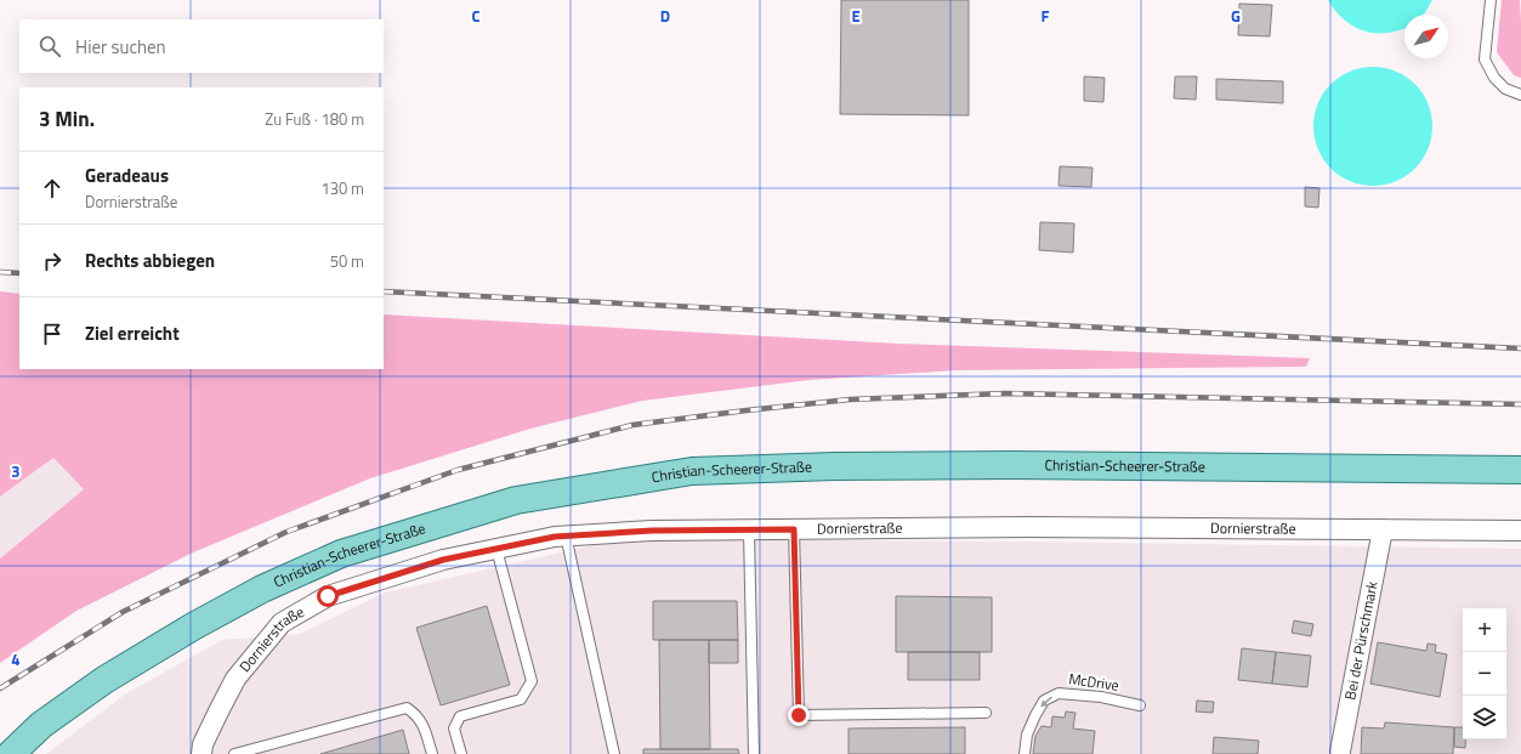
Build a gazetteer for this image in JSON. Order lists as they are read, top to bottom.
{
  "streets": {
    "main road": ["Christian-Scheerer-Straße"],
    "street": ["Dornierstraße", "Bei der Pürschmark"],
    "lane": ["McDrive"]
  },
  "crossings": [
    ["Dornierstraße", "Bei der Pürschmark"]
  ],
  "one_way": ["McDrive"],
  "north": "top right",
  "page": {
    "search": "Hier suchen",
    "heading": ["3 Min.", "Zu Fuß · 180 m"],
    "list": [
      ["Geradeaus", "Dornierstraße", "130 m"],
      ["Rechts abbiegen", "50 m"],
      "Ziel erreicht"
    ],
    "map_buttons": ["+", "−"]
  },
  "grid": {
    "columns": [
      "C",
      "D",
      "E",
      "F",
      "G"
    ],
    "rows": ["3", "4"]
  }
}
